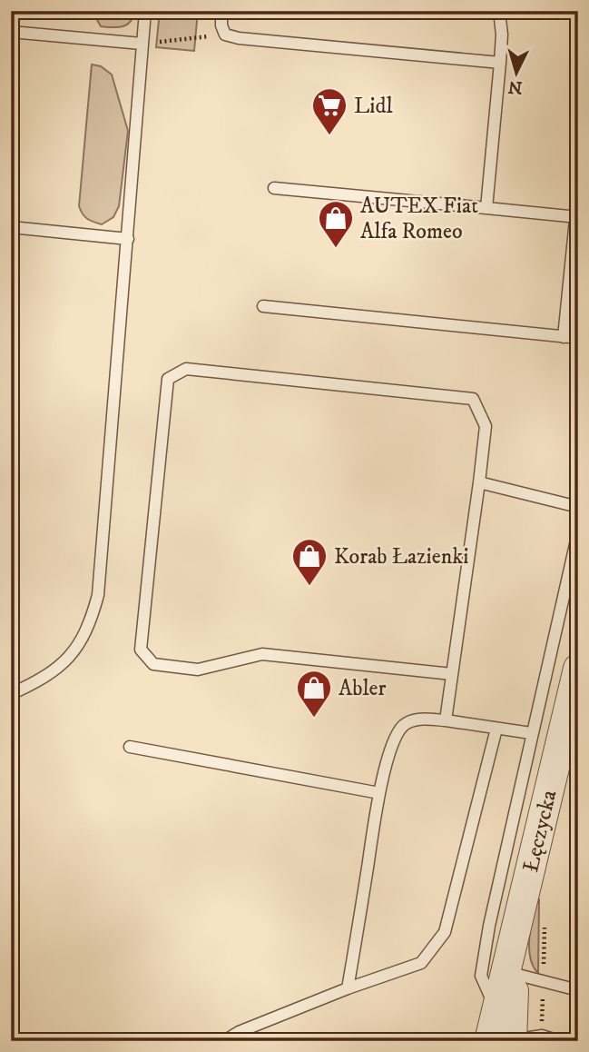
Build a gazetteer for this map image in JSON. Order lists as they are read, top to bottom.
{
  "streets": {
    "street": ["Łęczycka"]
  },
  "places": {
    "supermarket": ["Lidl"],
    "shop": ["AUTEX Fiat Alfa Romeo", "Korab Łazienki", "Abler"]
  },
  "north": "bottom"
}
